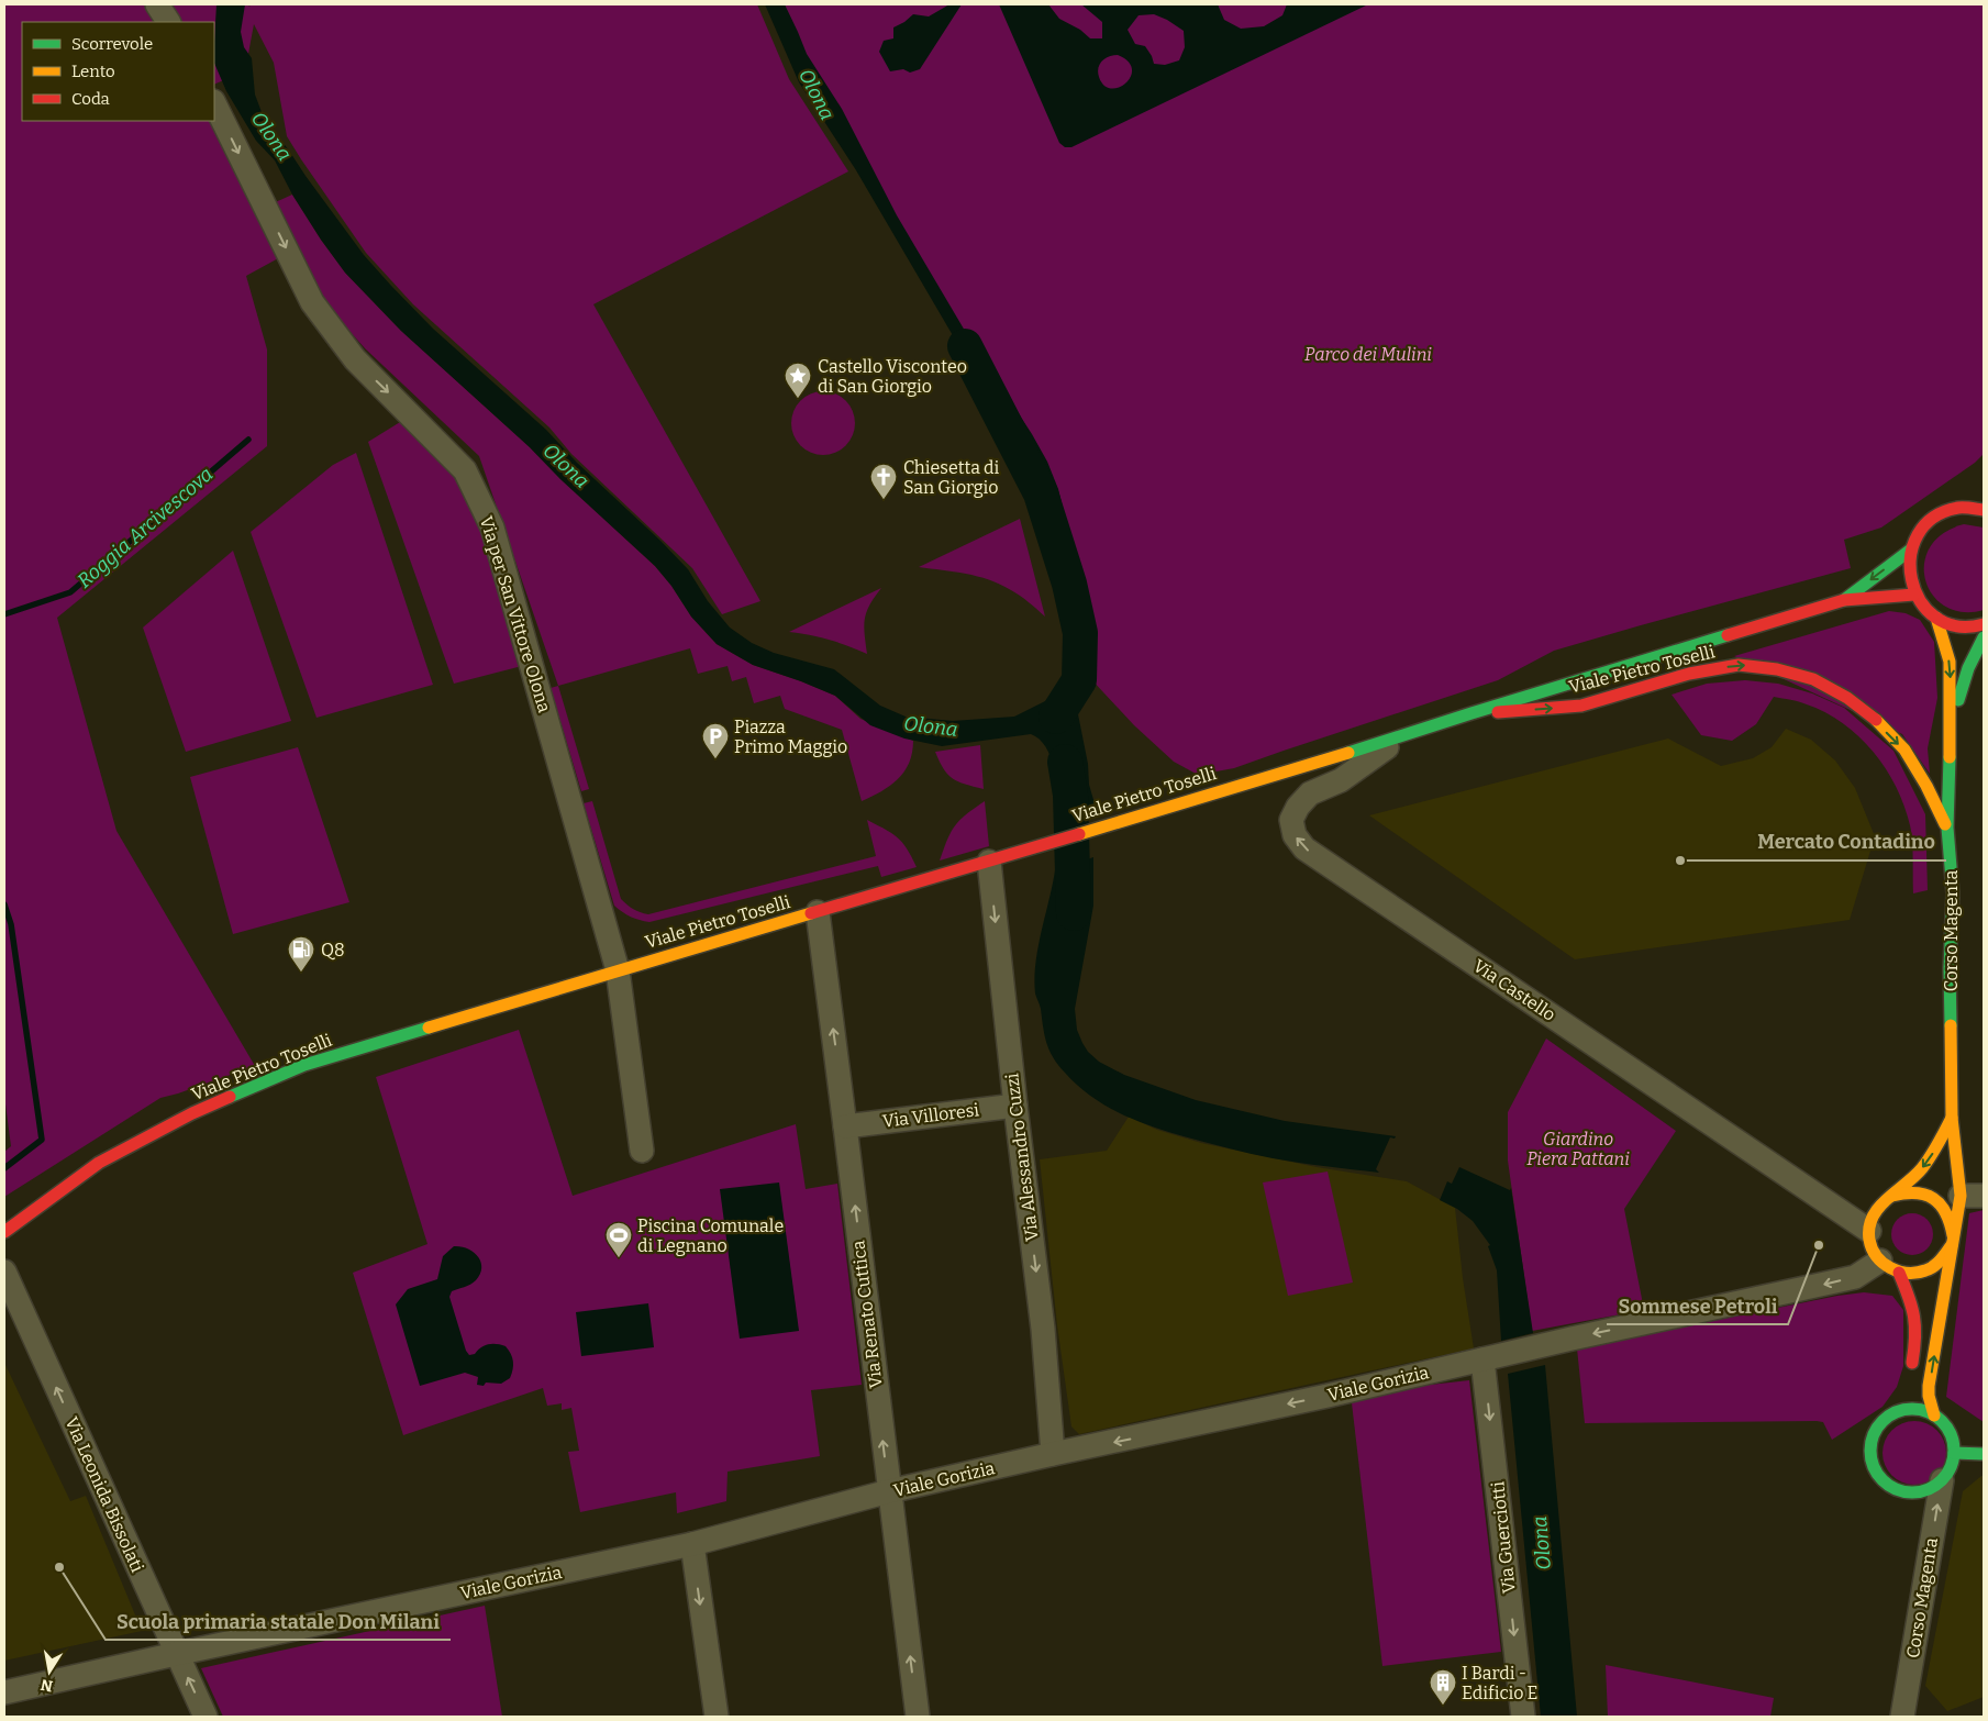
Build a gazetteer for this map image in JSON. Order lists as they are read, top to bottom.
{
  "streets": {
    "main road": ["Viale Pietro Toselli", "Corso Magenta"],
    "street": [
      "Via per San Vittore Olona",
      "Via Castello",
      "Via Villoresi",
      "Via Alessandro Cuzzi",
      "Via Renato Cuttica",
      "Viale Gorizia",
      "Via Leonida Bissolati",
      "Via Guerciotti"
    ]
  },
  "crossings": [
    ["Via per San Vittore Olona", "Viale Pietro Toselli"],
    ["Viale Pietro Toselli", "Corso Magenta"],
    ["Viale Pietro Toselli", "Via Castello"],
    ["Viale Pietro Toselli", "Via Alessandro Cuzzi"],
    ["Viale Pietro Toselli", "Via Renato Cuttica"],
    ["Corso Magenta", "Via Castello"],
    ["Corso Magenta", "Viale Gorizia"],
    ["Via Castello", "Viale Gorizia"],
    ["Via Villoresi", "Via Alessandro Cuzzi"],
    ["Via Villoresi", "Via Renato Cuttica"],
    ["Via Alessandro Cuzzi", "Viale Gorizia"],
    ["Via Renato Cuttica", "Viale Gorizia"],
    ["Viale Gorizia", "Via Leonida Bissolati"],
    ["Viale Gorizia", "Via Guerciotti"]
  ],
  "one_way": [
    "Via per San Vittore Olona",
    "Via Alessandro Cuzzi",
    "Via Renato Cuttica",
    "Viale Gorizia",
    "Via Leonida Bissolati",
    "Via Guerciotti"
  ],
  "water": ["Olona", "Roggia Arcivescova"],
  "parks": ["Parco dei Mulini", "Giardino Piera Pattani"],
  "places": {
    "place": ["Castello Visconteo di San Giorgio"],
    "church": ["Chiesetta di San Giorgio"],
    "parking": ["Piazza Primo Maggio"],
    "other": ["Mercato Contadino", "Sommese Petroli", "Scuola primaria statale Don Milani"],
    "fuel station": ["Q8"],
    "sports": ["Piscina Comunale di Legnano"],
    "building": ["I Bardi - Edificio E"]
  },
  "legend": ["Scorrevole", "Lento", "Coda"],
  "north": "bottom"
}
